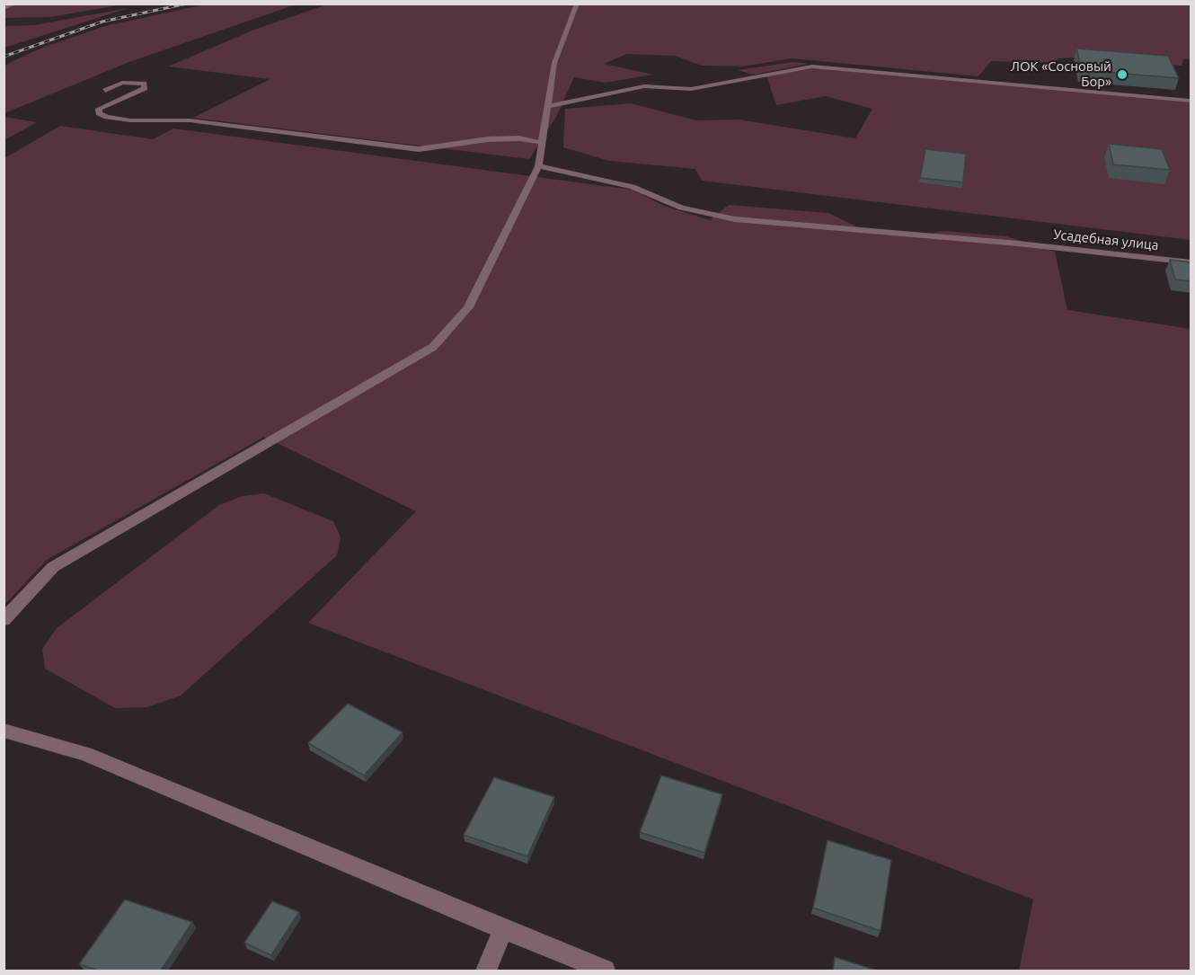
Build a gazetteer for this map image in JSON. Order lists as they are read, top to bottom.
{
  "streets": {
    "street": ["Усадебная улица"]
  },
  "places": ["ЛОК «Сосновый Бор»"]
}
